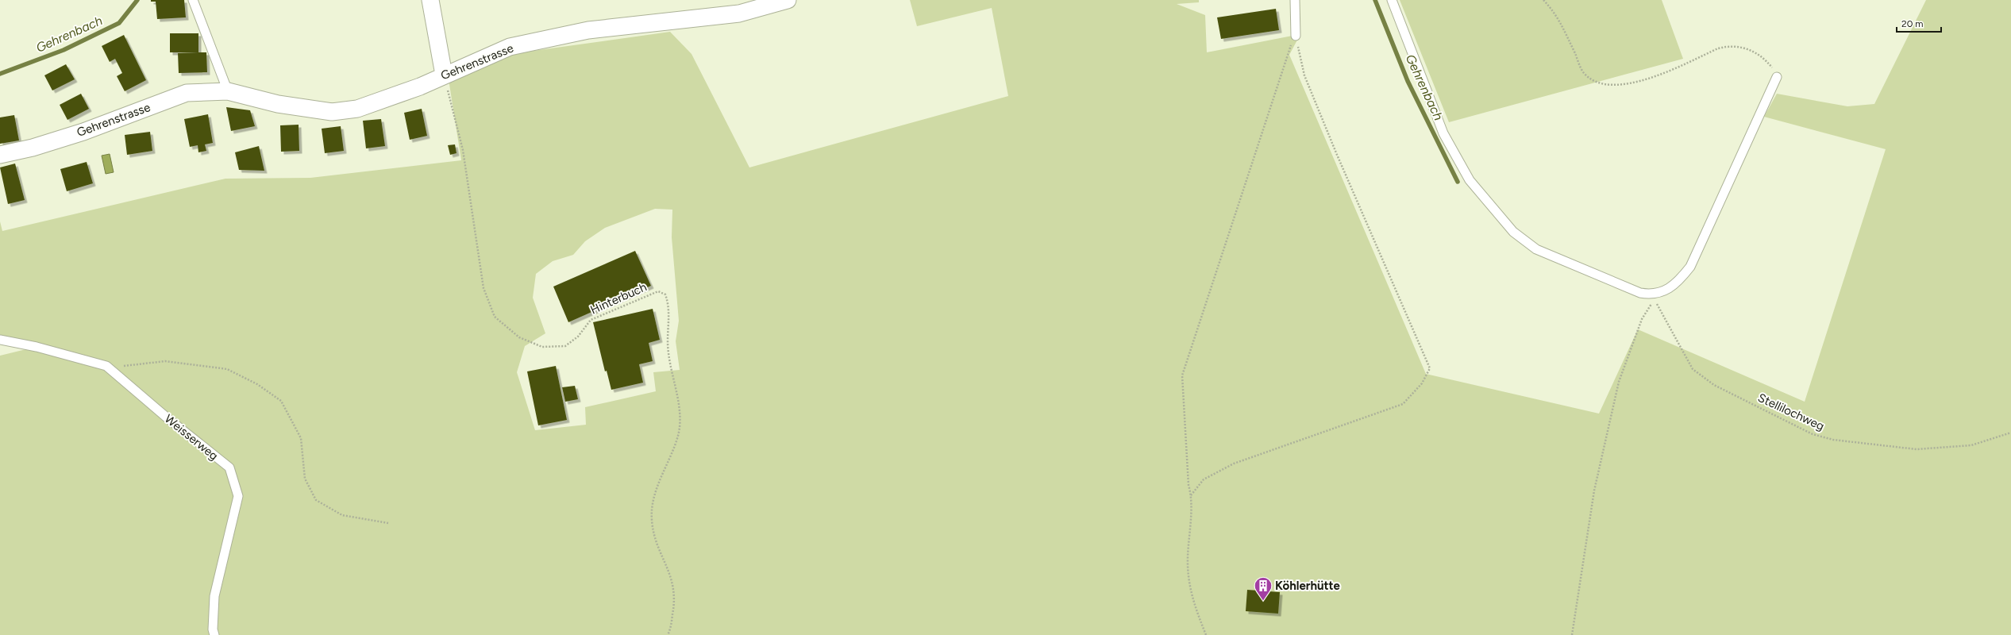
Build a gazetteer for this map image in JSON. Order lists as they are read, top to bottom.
{
  "streets": {
    "street": ["Gehrenstrasse"],
    "lane": ["Weisserweg"],
    "path": ["Hinterbuch", "Stellilochweg"]
  },
  "crossings": [
    ["Gehrenstrasse", "Hinterbuch"]
  ],
  "water": ["Gehrenbach"],
  "places": {
    "building": ["Köhlerhütte"]
  },
  "scale_bar": "20 m"
}
